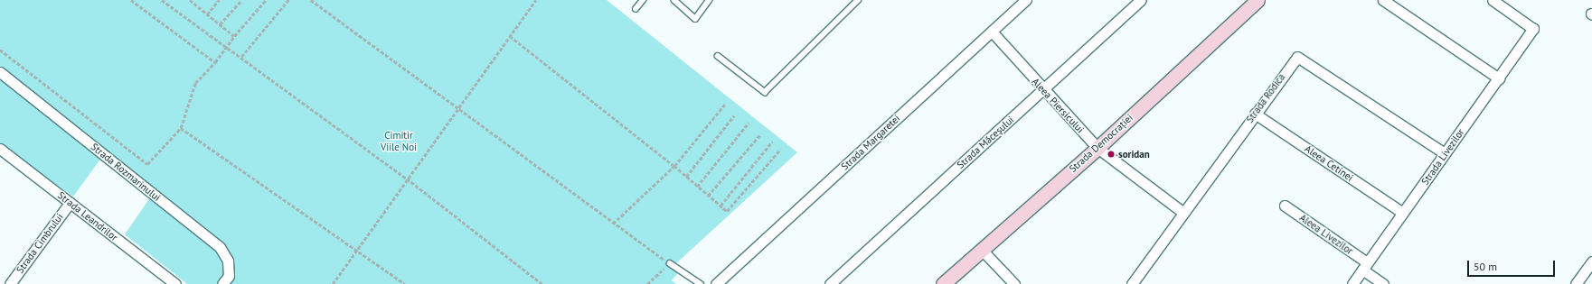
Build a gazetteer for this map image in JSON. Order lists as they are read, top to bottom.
{
  "streets": {
    "street": [
      "Strada Rodica",
      "Aleea Piersicului",
      "Strada Margaretei",
      "Strada Măceșului",
      "Strada Democrației",
      "Strada Livezilor",
      "Aleea Cetinei",
      "Strada Rozmarinului",
      "Strada Leandrilor",
      "Aleea Livezilor",
      "Strada Cimbrului"
    ]
  },
  "crossings": [
    ["Strada Rodica", "Aleea Piersicului"],
    ["Strada Rodica", "Strada Livezilor"],
    ["Strada Rodica", "Aleea Cetinei"],
    ["Aleea Piersicului", "Strada Margaretei"],
    ["Aleea Piersicului", "Strada Măceșului"],
    ["Aleea Piersicului", "Strada Democrației"],
    ["Strada Livezilor", "Aleea Cetinei"],
    ["Strada Livezilor", "Aleea Livezilor"],
    ["Strada Leandrilor", "Strada Cimbrului"]
  ],
  "parks": ["Cimitir Viile Noi"],
  "places": ["soridan"],
  "scale_bar": "50 m"
}
